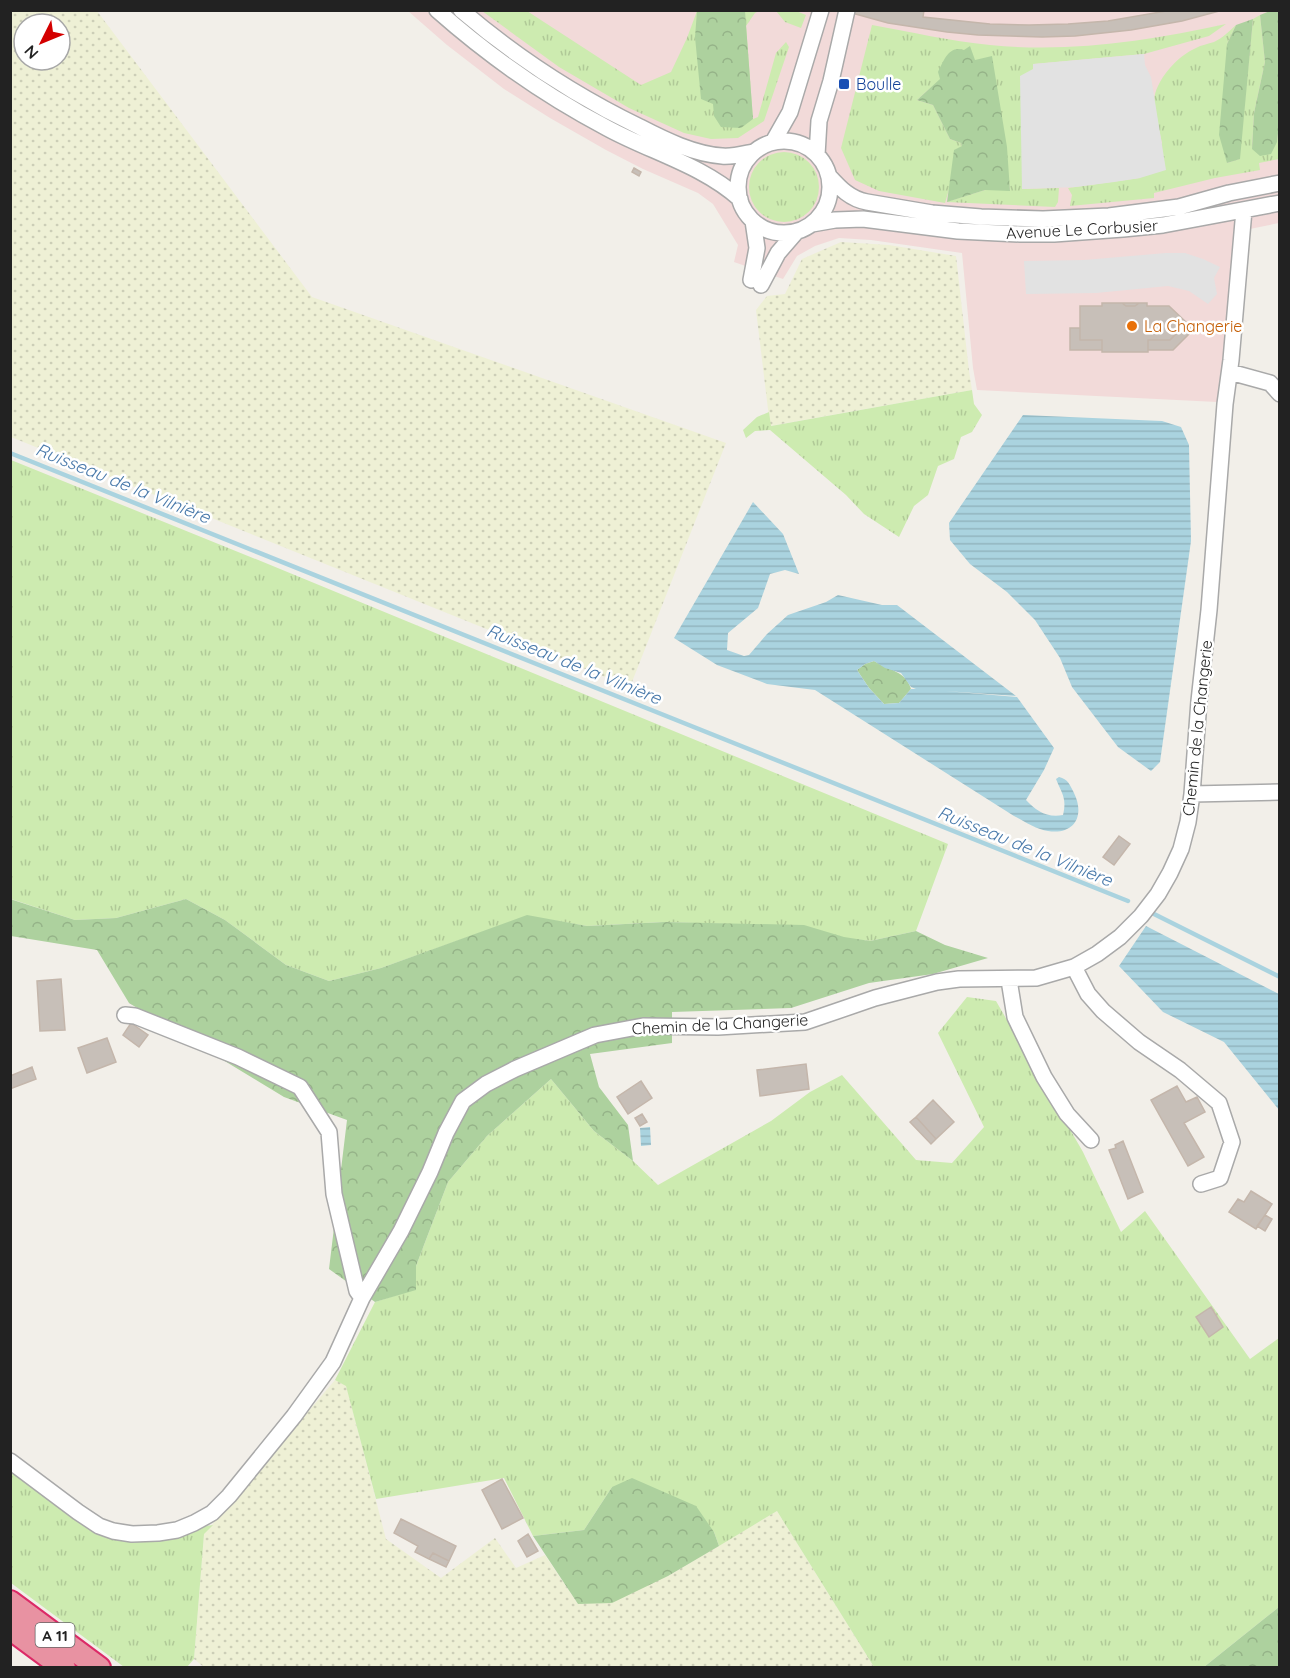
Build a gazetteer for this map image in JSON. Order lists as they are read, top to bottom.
{
  "streets": {
    "highway": ["A 11"],
    "street": ["Avenue Le Corbusier", "Chemin de la Changerie"]
  },
  "crossings": [
    ["Avenue Le Corbusier", "Chemin de la Changerie"]
  ],
  "water": ["Ruisseau de la Vilnière"],
  "places": {
    "transit": ["Boulle"],
    "other": ["La Changerie"]
  },
  "north": "bottom left"
}
